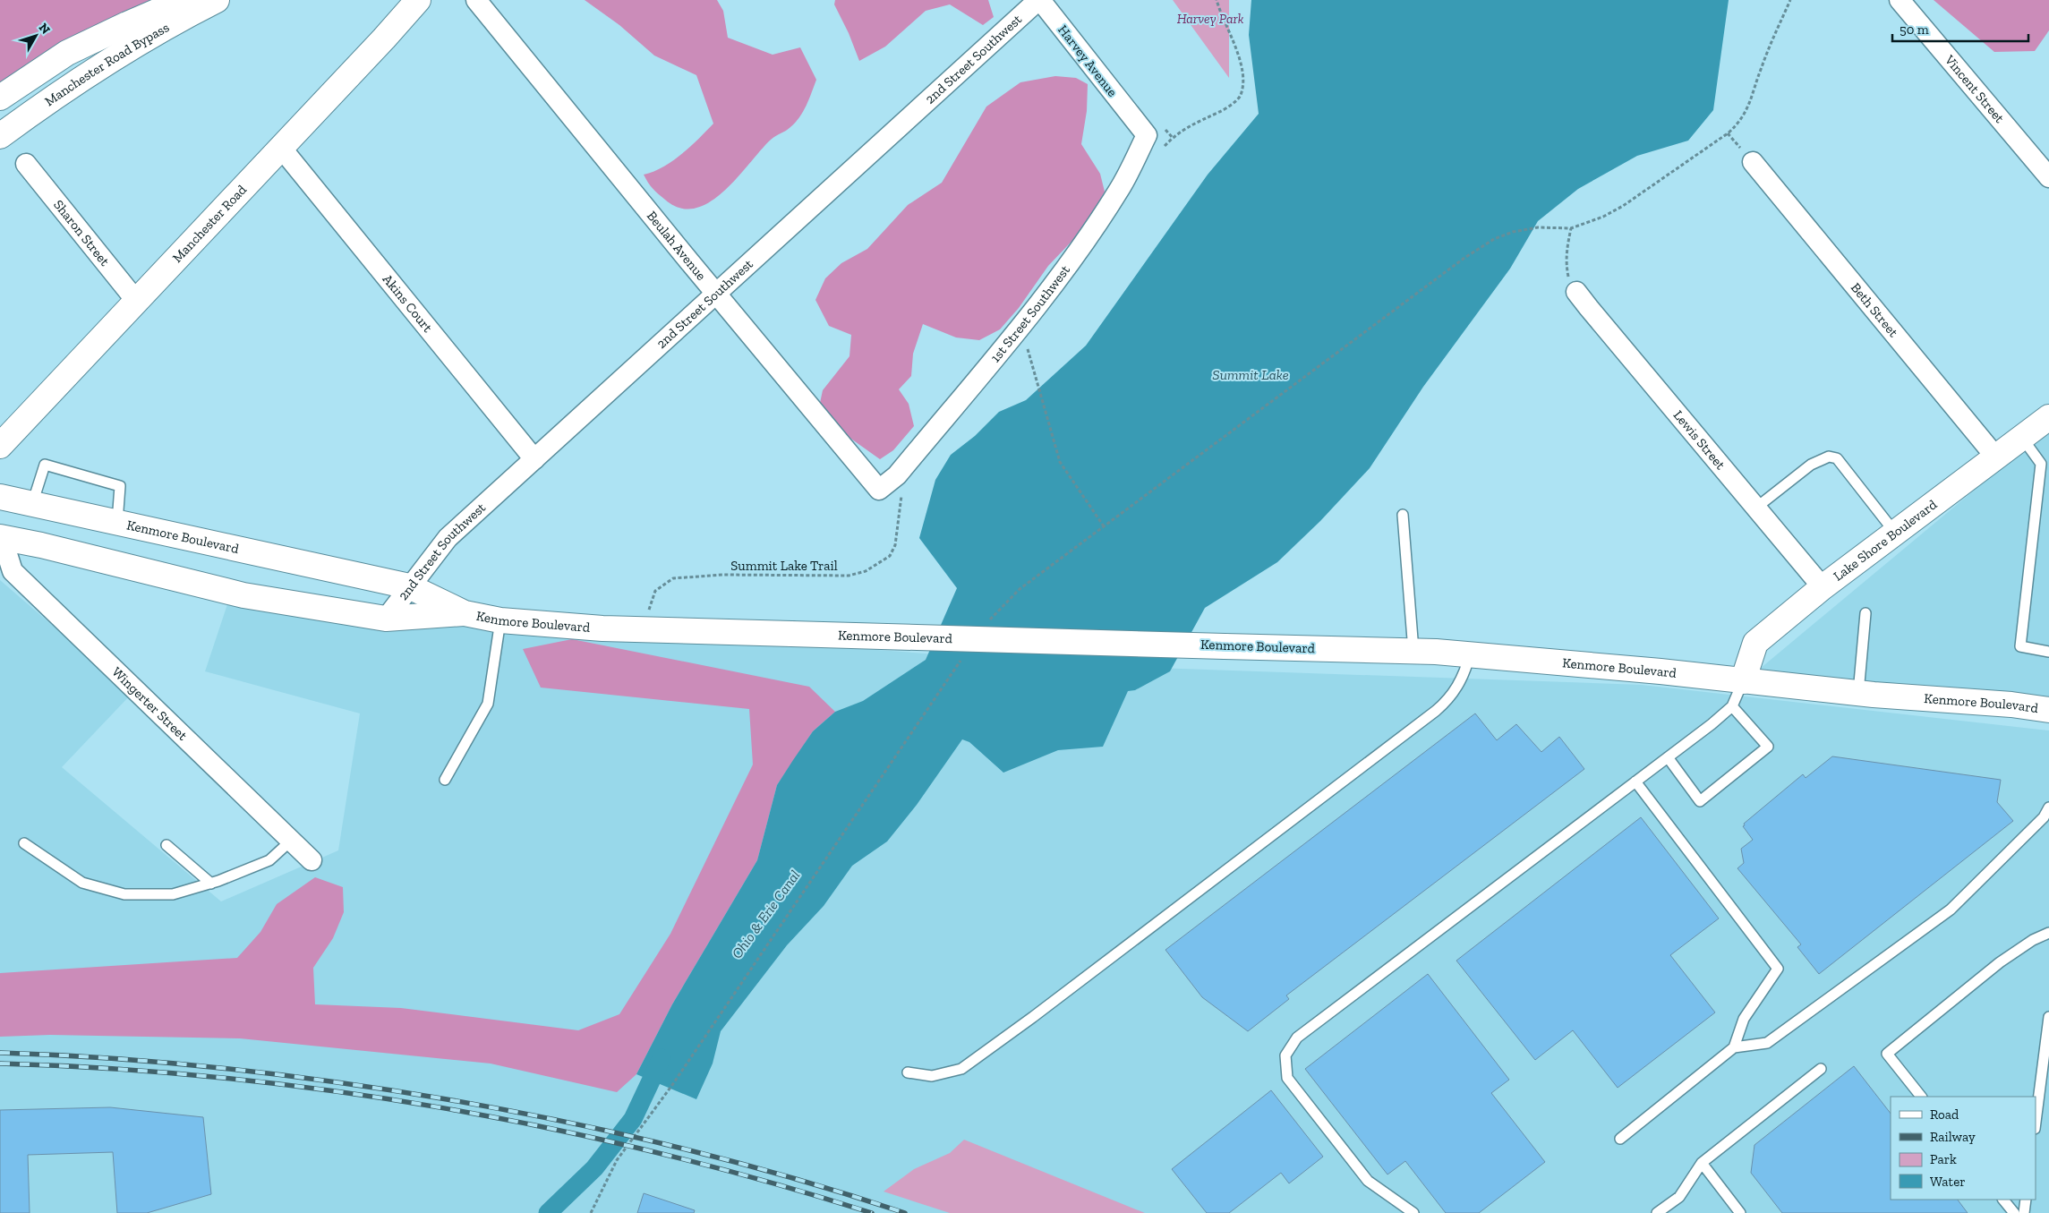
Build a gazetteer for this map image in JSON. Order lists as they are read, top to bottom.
{
  "streets": {
    "main road": [
      "Manchester Road Bypass",
      "Manchester Road",
      "Kenmore Boulevard",
      "Lake Shore Boulevard"
    ],
    "street": [
      "2nd Street Southwest",
      "Harvey Avenue",
      "Vincent Street",
      "Sharon Street",
      "Beulah Avenue",
      "Akins Court",
      "Beth Street",
      "1st Street Southwest",
      "Lewis Street",
      "Wingerter Street"
    ],
    "path": ["Summit Lake Trail"]
  },
  "crossings": [
    ["2nd Street Southwest", "Harvey Avenue"],
    ["2nd Street Southwest", "Beulah Avenue"],
    ["2nd Street Southwest", "Akins Court"],
    ["2nd Street Southwest", "Kenmore Boulevard"],
    ["Harvey Avenue", "1st Street Southwest"],
    ["Manchester Road", "Sharon Street"],
    ["Manchester Road", "Akins Court"],
    ["Beulah Avenue", "1st Street Southwest"],
    ["Beth Street", "Lake Shore Boulevard"],
    ["Lewis Street", "Lake Shore Boulevard"],
    ["Kenmore Boulevard", "Lake Shore Boulevard"],
    ["Kenmore Boulevard", "Summit Lake Trail"],
    ["Kenmore Boulevard", "Wingerter Street"]
  ],
  "water": ["Summit Lake", "Ohio & Erie Canal"],
  "parks": ["Harvey Park"],
  "legend": [
    "Road",
    "Railway",
    "Park",
    "Water"
  ],
  "scale_bar": "50 m",
  "north": "top right"
}
